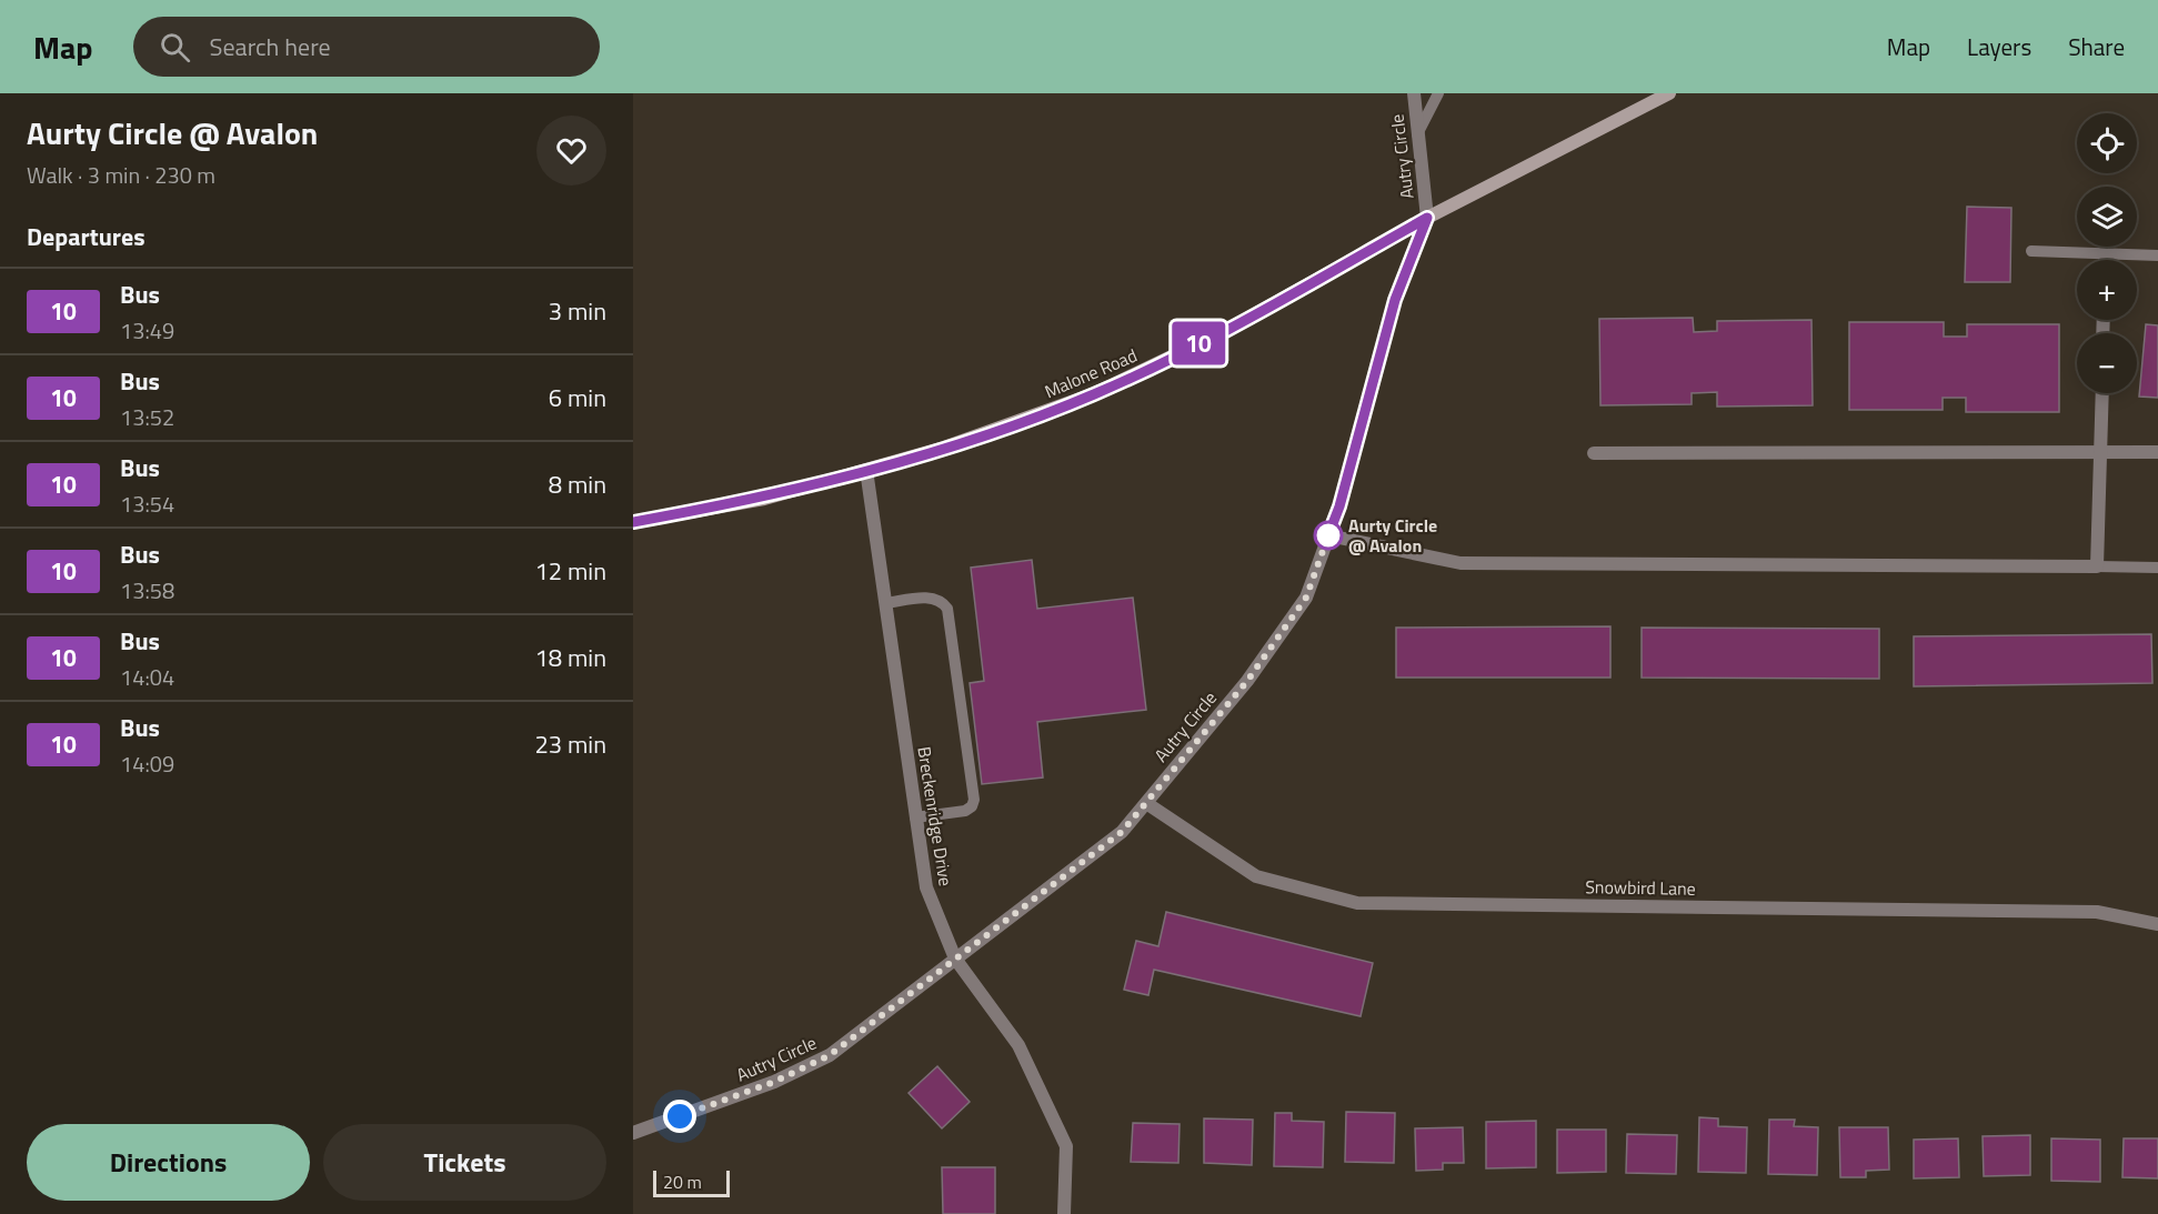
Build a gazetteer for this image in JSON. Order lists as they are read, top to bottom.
{
  "streets": {
    "street": [
      "Autry Circle",
      "Malone Road",
      "Breckenridge Drive",
      "Snowbird Lane"
    ]
  },
  "crossings": [
    ["Autry Circle", "Malone Road"],
    ["Autry Circle", "Breckenridge Drive"],
    ["Autry Circle", "Snowbird Lane"],
    ["Malone Road", "Breckenridge Drive"]
  ],
  "places": ["Aurty Circle @ Avalon"],
  "lines": ["bus line 10"],
  "scale_bar": "20 m",
  "page": {
    "header": "Map",
    "search": "Search here",
    "nav": ["Map", "Layers", "Share"],
    "heading": [
      ["Aurty Circle @ Avalon", "Walk · 3 min · 230 m"],
      "Departures"
    ],
    "on_map": "10",
    "map_buttons": ["+", "−"],
    "list": [
      {
        "mark": "10",
        "name": "Bus",
        "note": "13:49",
        "value": "3 min"
      },
      {
        "mark": "10",
        "name": "Bus",
        "note": "13:52",
        "value": "6 min"
      },
      {
        "mark": "10",
        "name": "Bus",
        "note": "13:54",
        "value": "8 min"
      },
      {
        "mark": "10",
        "name": "Bus",
        "note": "13:58",
        "value": "12 min"
      },
      {
        "mark": "10",
        "name": "Bus",
        "note": "14:04",
        "value": "18 min"
      },
      {
        "mark": "10",
        "name": "Bus",
        "note": "14:09",
        "value": "23 min"
      }
    ],
    "buttons": ["Directions", "Tickets"],
    "scale": "20 m"
  }
}
